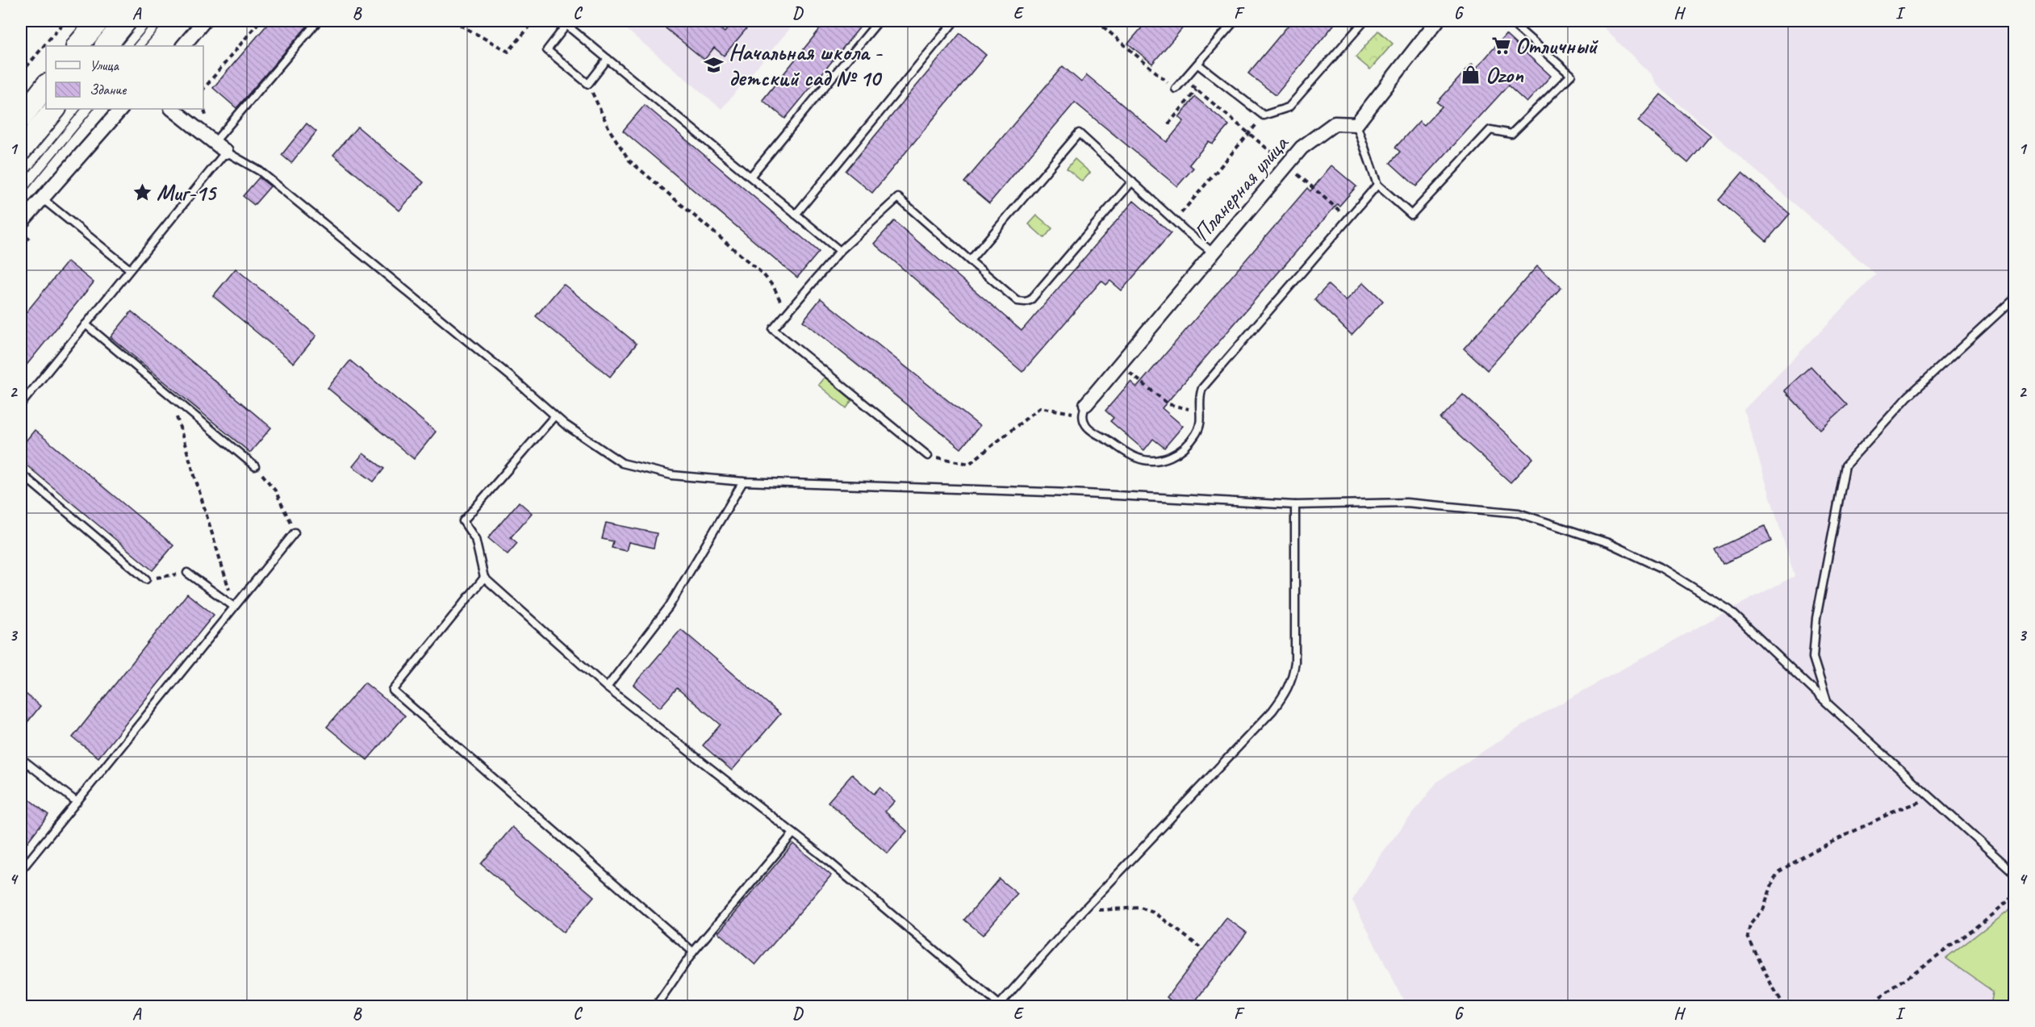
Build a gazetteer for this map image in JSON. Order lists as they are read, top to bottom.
{
  "streets": {
    "street": ["Планерная улица"]
  },
  "places": {
    "supermarket": ["Отличный"],
    "school or university": ["Начальная школа - детский сад № 10"],
    "shop": ["Ozon"],
    "place": ["Миг-15"]
  },
  "legend": ["Улица", "Здание"],
  "grid": {
    "columns": [
      "A",
      "B",
      "C",
      "D",
      "E",
      "F",
      "G",
      "H",
      "I"
    ],
    "rows": [
      "1",
      "2",
      "3",
      "4"
    ]
  }
}
